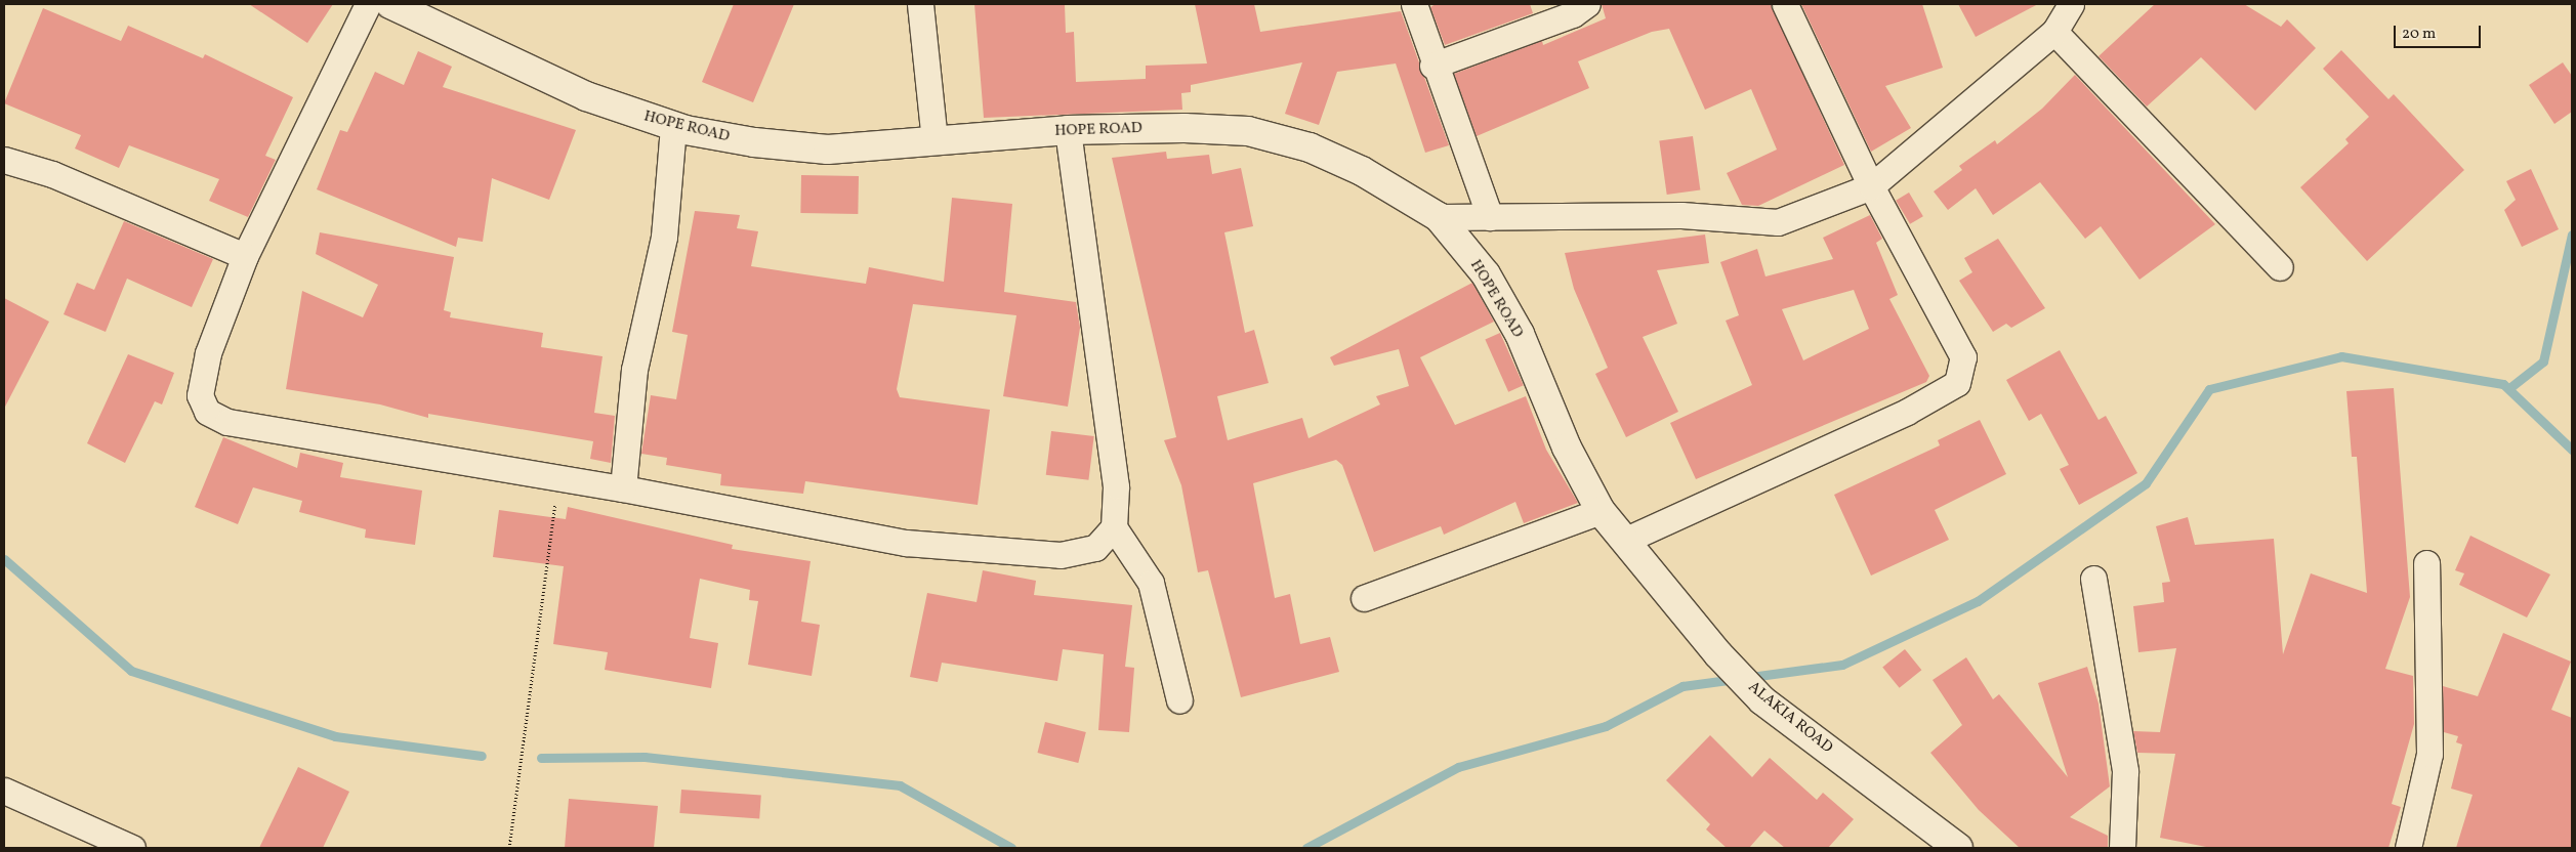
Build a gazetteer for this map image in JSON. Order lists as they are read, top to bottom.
{
  "streets": {
    "street": ["HOPE ROAD", "ALAKIA ROAD"]
  },
  "crossings": [
    ["HOPE ROAD", "ALAKIA ROAD"]
  ],
  "scale_bar": "20 m"
}
